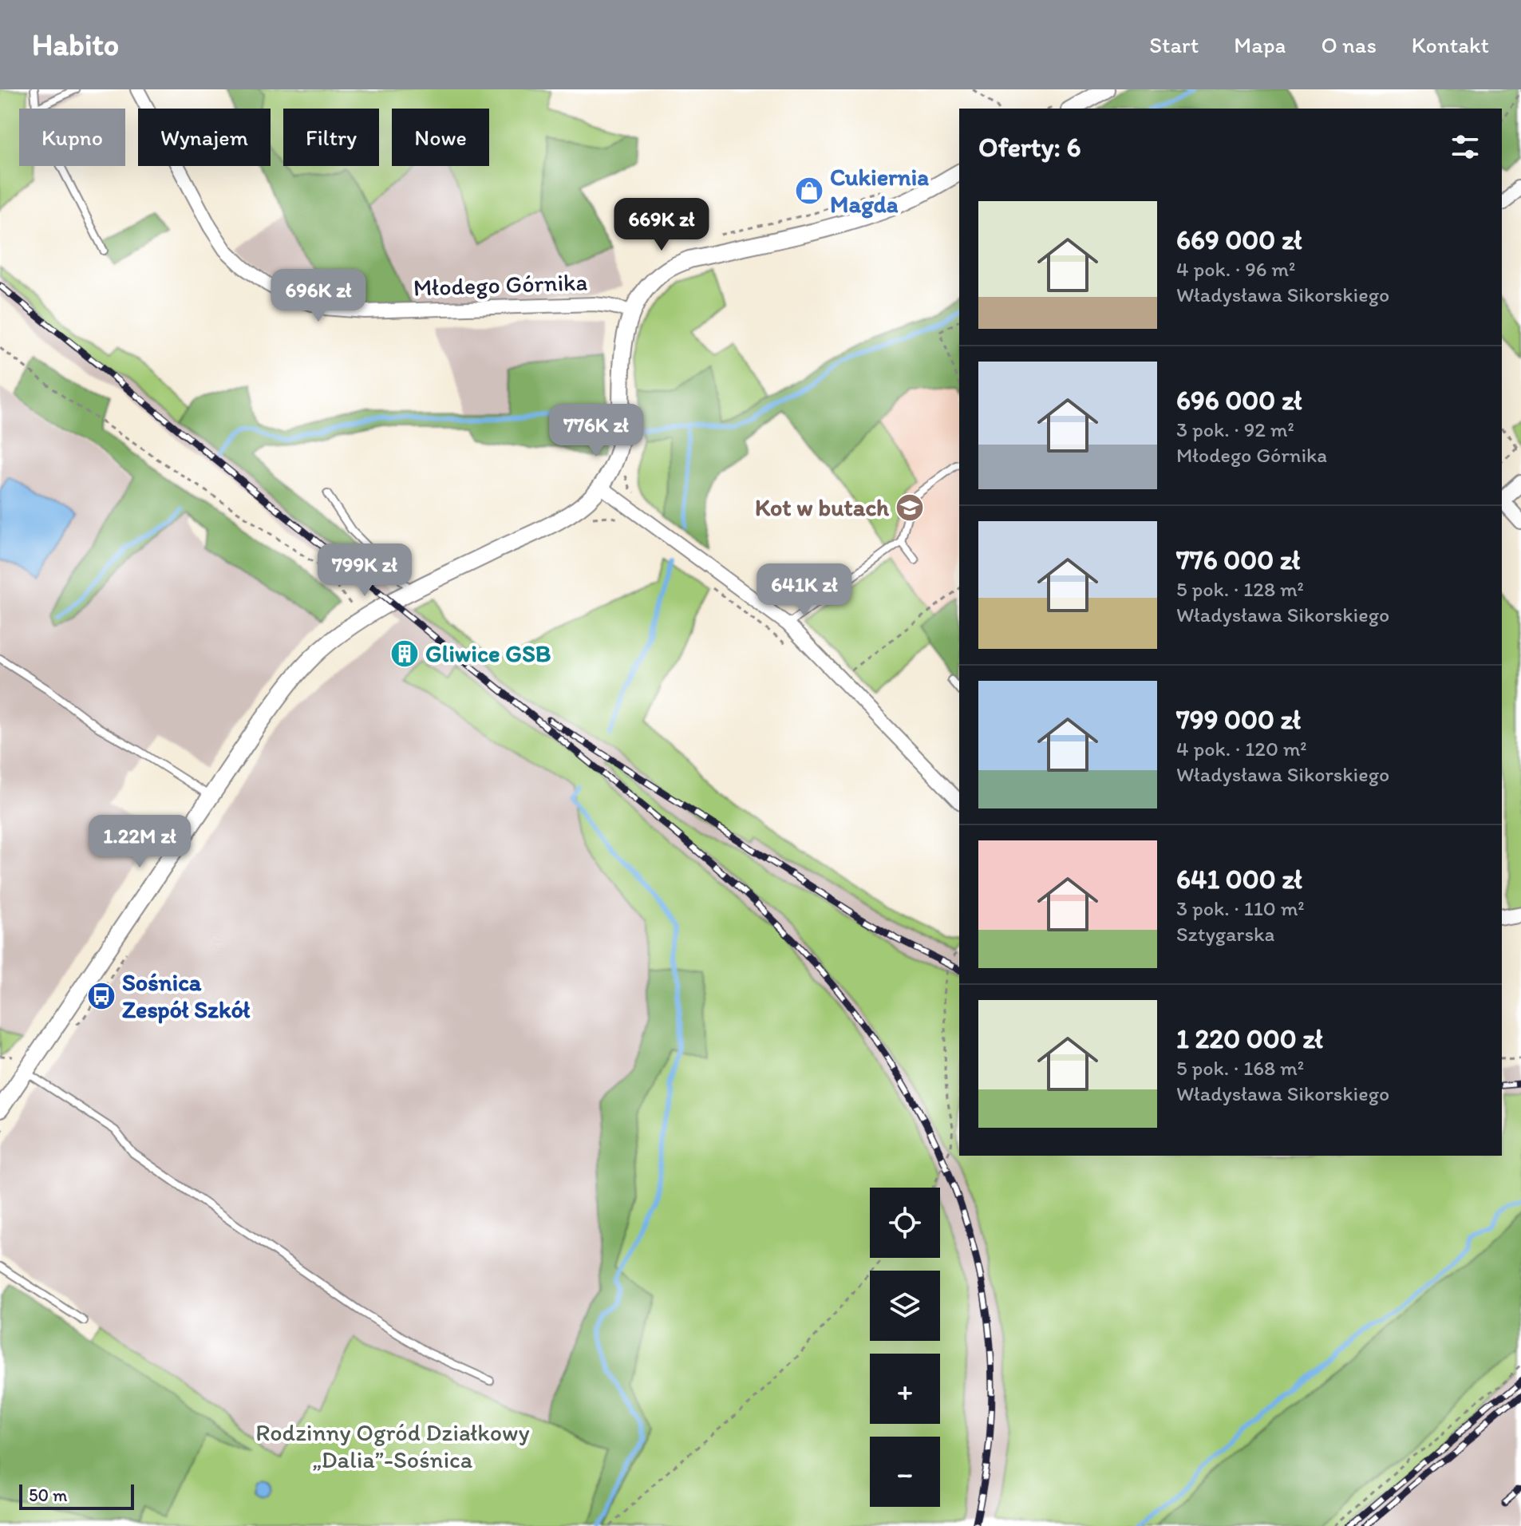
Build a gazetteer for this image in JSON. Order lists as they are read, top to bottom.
{
  "streets": {
    "street": ["Młodego Górnika"]
  },
  "parks": ["Rodzinny Ogród Działkowy „Dalia”-Sośnica"],
  "places": {
    "shop": ["Cukiernia Magda"],
    "school or university": ["Kot w butach"],
    "building": ["Gliwice GSB"],
    "bus stop": ["Sośnica Zespół Szkół"]
  },
  "scale_bar": "50 m",
  "page": {
    "header": "Habito",
    "nav": [
      "Start",
      "Mapa",
      "O nas",
      "Kontakt"
    ],
    "chip": [
      "Kupno",
      "Wynajem",
      "Filtry",
      "Nowe"
    ],
    "heading": "Oferty: 6",
    "list": [
      {
        "name": "669 000 zł",
        "note": "4 pok. · 96 m² · Władysława Sikorskiego"
      },
      {
        "name": "696 000 zł",
        "note": "3 pok. · 92 m² · Młodego Górnika"
      },
      {
        "name": "776 000 zł",
        "note": "5 pok. · 128 m² · Władysława Sikorskiego"
      },
      {
        "name": "799 000 zł",
        "note": "4 pok. · 120 m² · Władysława Sikorskiego"
      },
      {
        "name": "641 000 zł",
        "note": "3 pok. · 110 m² · Sztygarska"
      },
      {
        "name": "1 220 000 zł",
        "note": "5 pok. · 168 m² · Władysława Sikorskiego"
      }
    ],
    "price": [
      "669K zł",
      "696K zł",
      "776K zł",
      "799K zł",
      "641K zł",
      "1.22M zł"
    ],
    "map_buttons": ["+", "−"],
    "scale": "50 m"
  }
}
